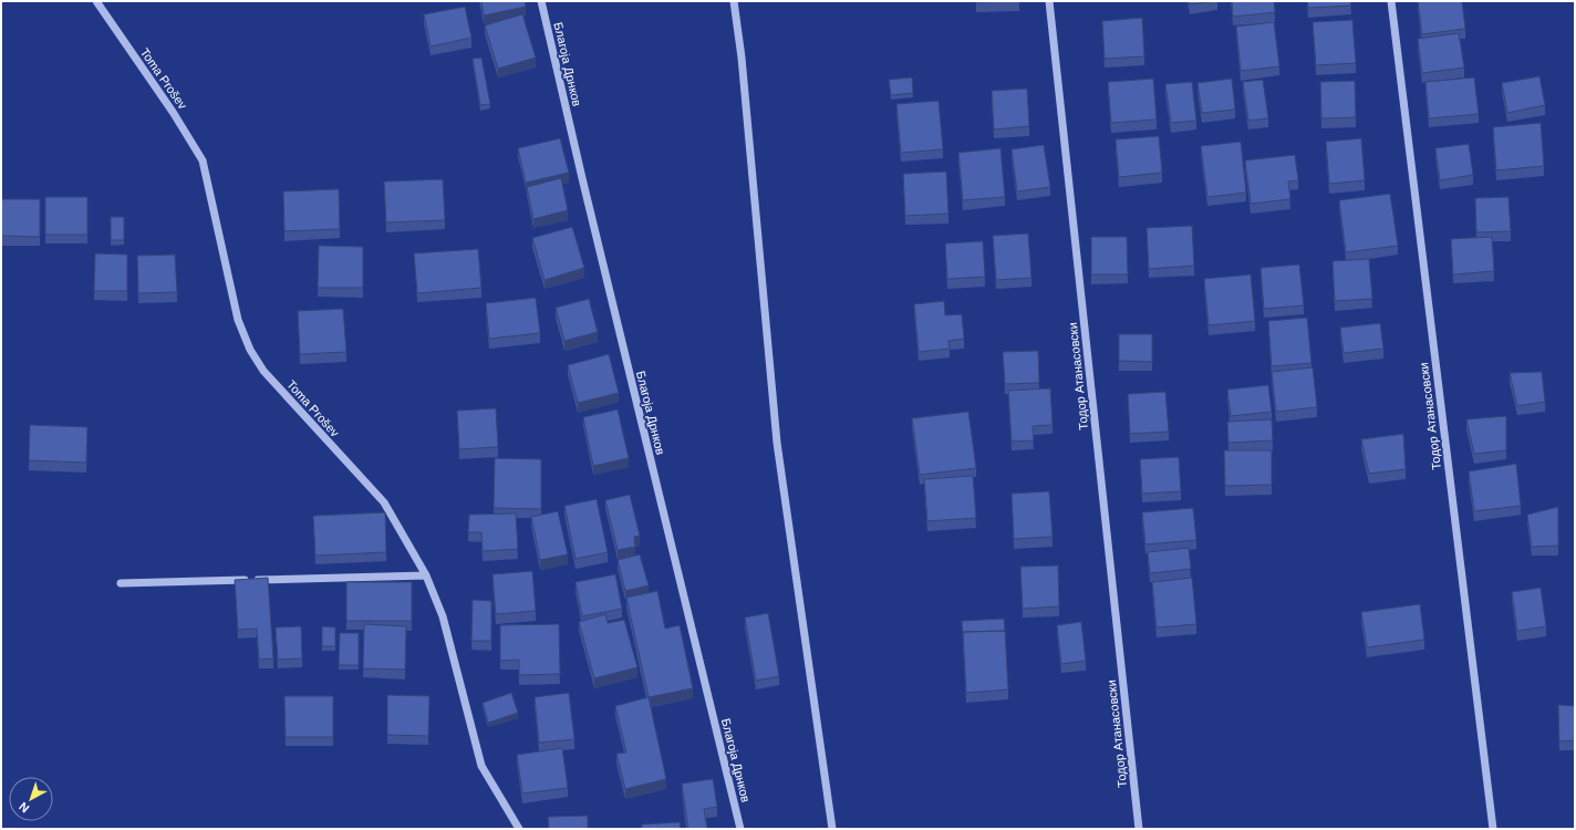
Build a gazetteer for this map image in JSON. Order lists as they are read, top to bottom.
{
  "streets": {
    "street": ["Благоја Дрнков", "Toma Prošev", "Тодор Атанасовски"]
  },
  "north": "bottom left"
}
